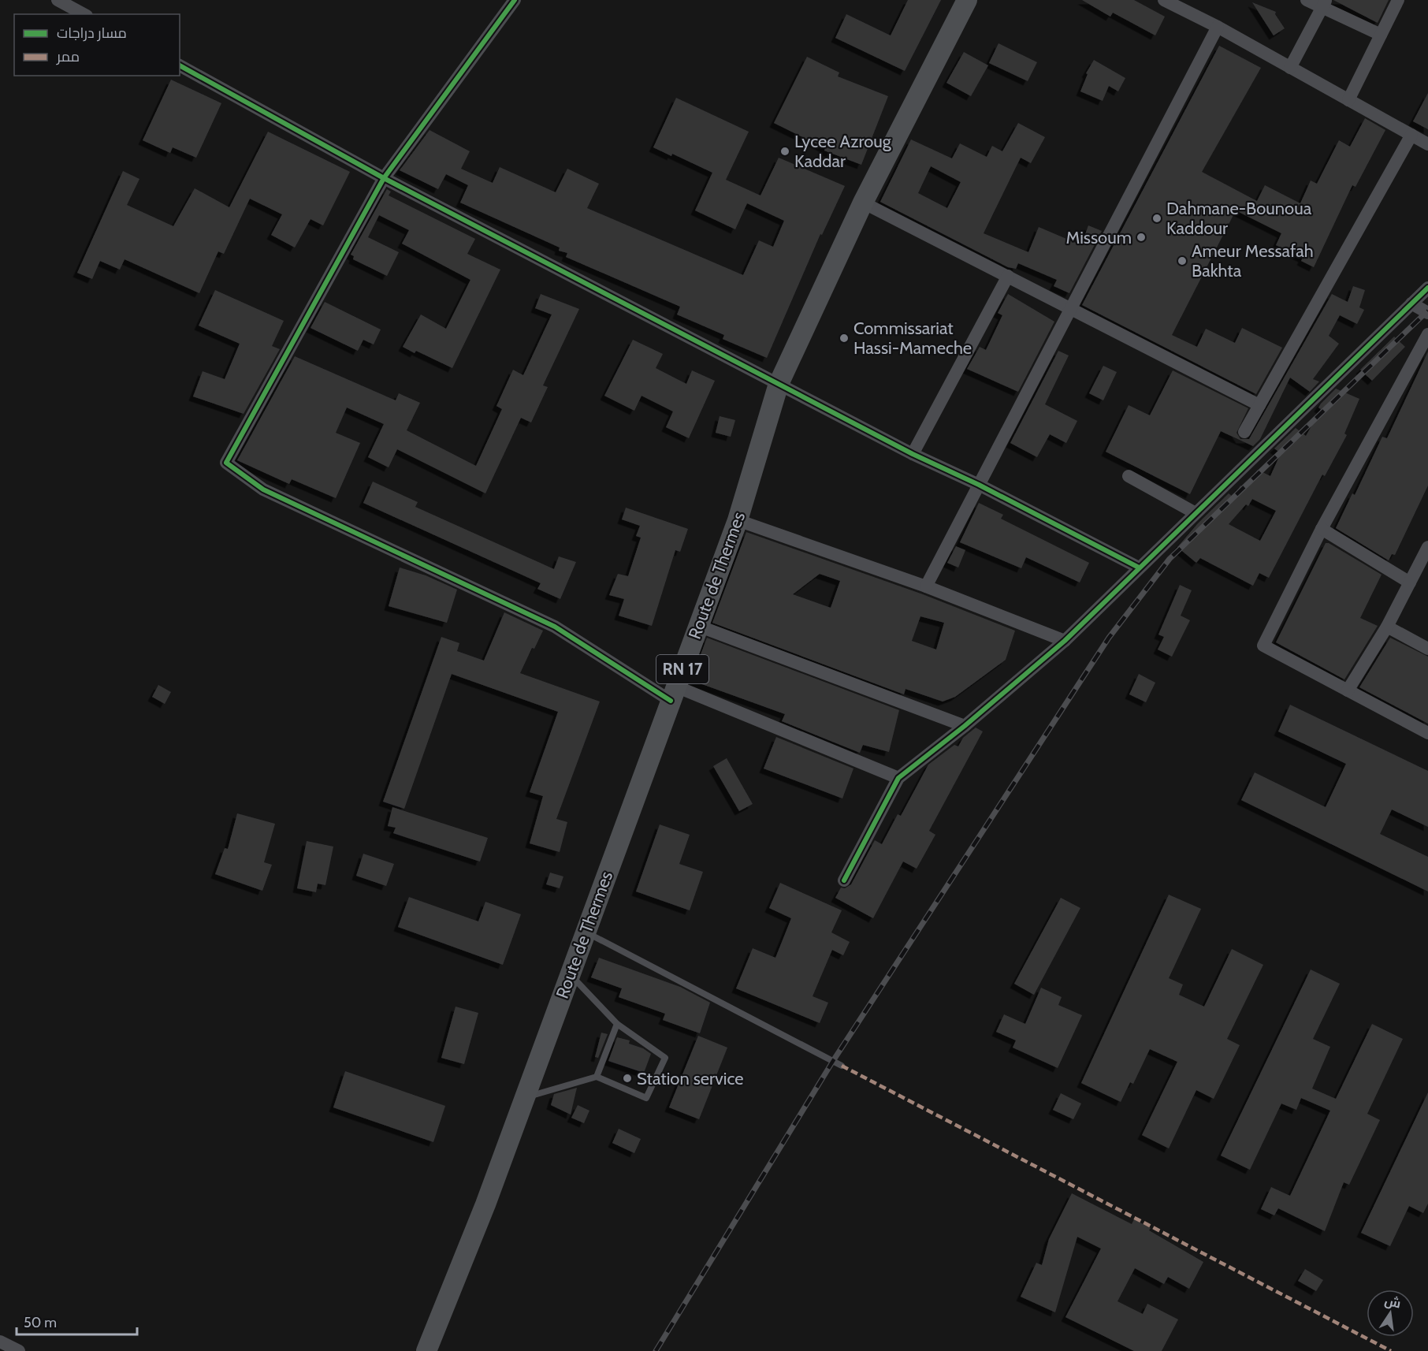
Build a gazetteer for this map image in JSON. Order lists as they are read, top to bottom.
{
  "streets": {
    "main road": ["Route de Thermes", "RN 17"]
  },
  "places": [
    "Lycee Azroug Kaddar",
    "Dahmane-Bounoua Kaddour",
    "Missoum",
    "Ameur Messafah Bakhta",
    "Commissariat Hassi-Mameche",
    "Station service"
  ],
  "legend": ["مسار دراجات", "ممر"],
  "scale_bar": "50 m",
  "north": "top"
}
